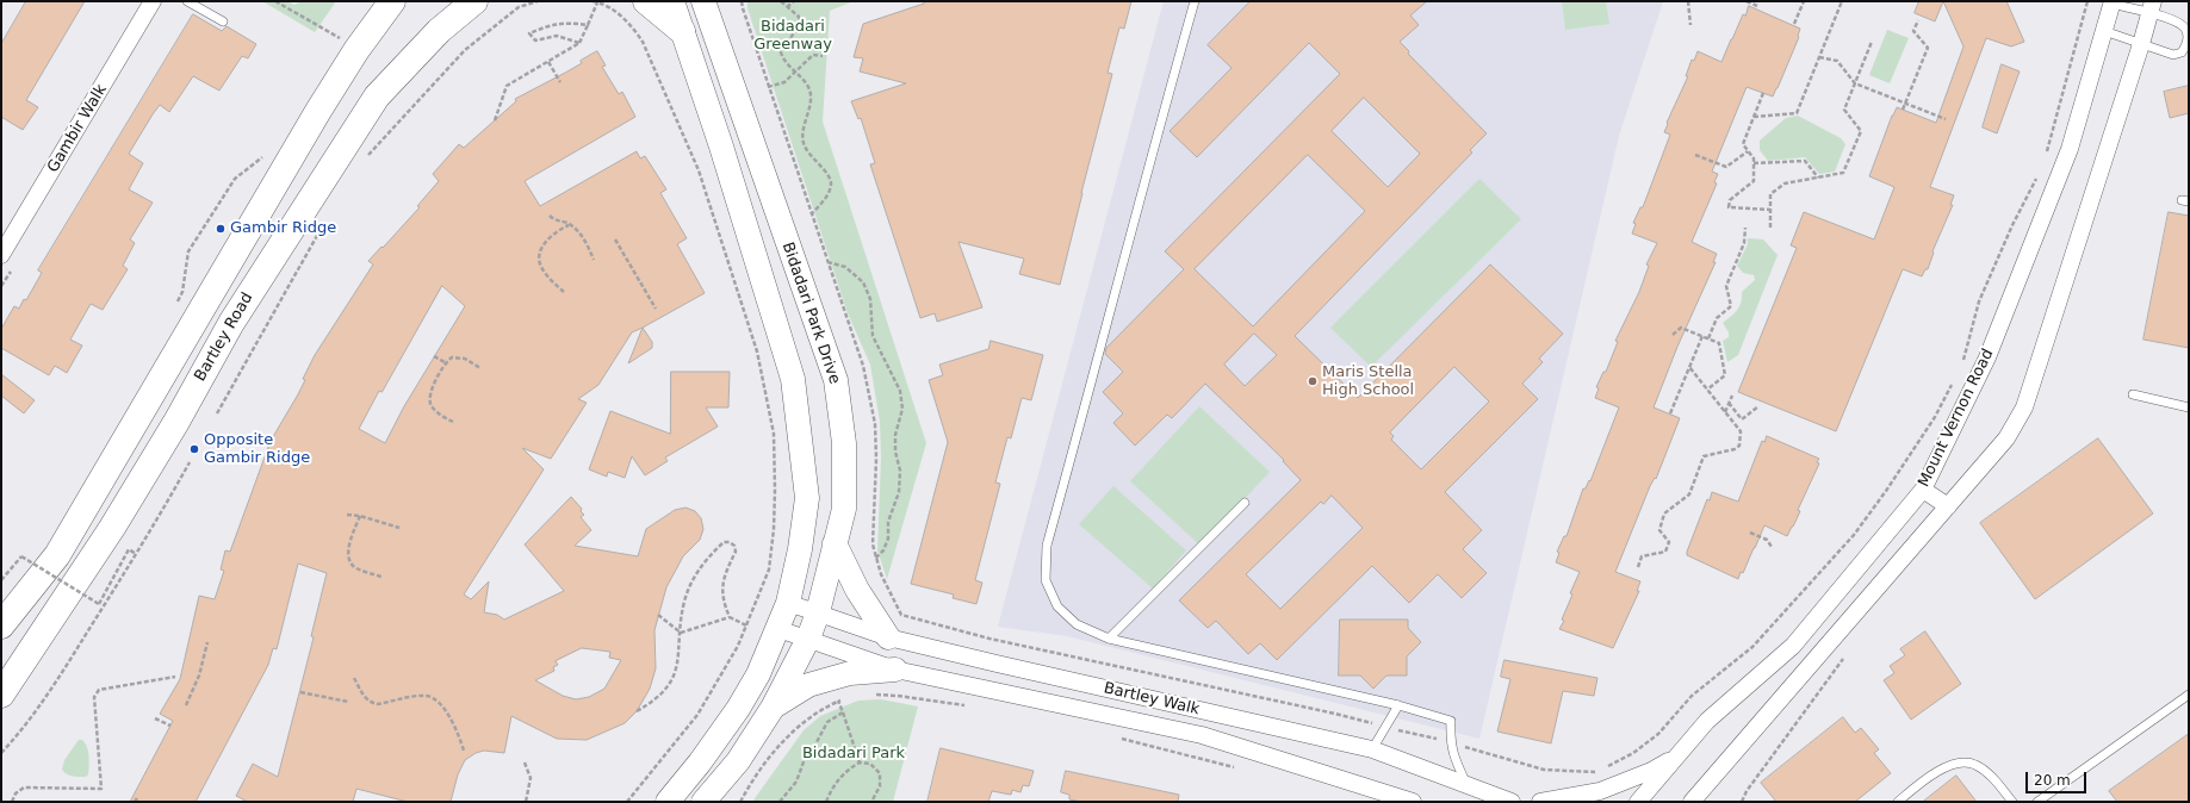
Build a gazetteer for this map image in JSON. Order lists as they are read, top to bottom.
{
  "streets": {
    "highway": ["Bartley Road"],
    "street": [
      "Gambir Walk",
      "Bidadari Park Drive",
      "Mount Vernon Road",
      "Bartley Walk"
    ]
  },
  "crossings": [
    ["Bidadari Park Drive", "Bartley Walk"]
  ],
  "parks": ["Bidadari Greenway", "Bidadari Park"],
  "places": ["Gambir Ridge", "Maris Stella High School", "Opposite Gambir Ridge"],
  "scale_bar": "20 m"
}
